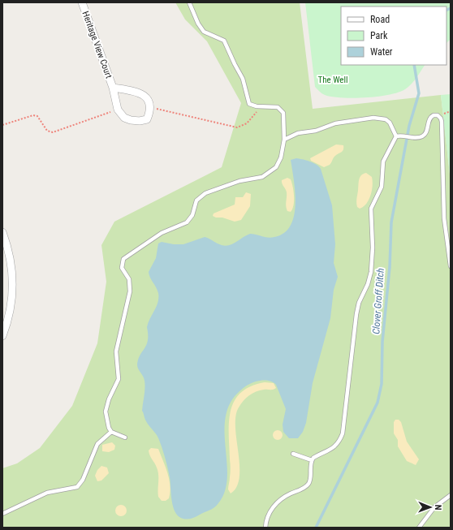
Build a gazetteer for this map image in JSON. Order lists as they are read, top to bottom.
{
  "streets": {
    "street": ["Heritage View Court"]
  },
  "water": ["Clover Groff Ditch"],
  "parks": ["The Well"],
  "legend": ["Road", "Park", "Water"],
  "north": "right"
}
